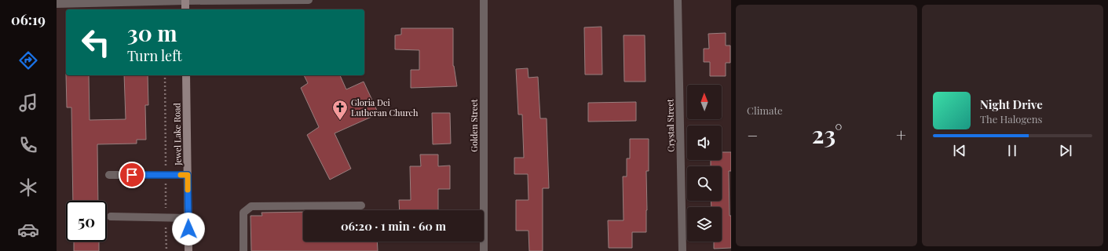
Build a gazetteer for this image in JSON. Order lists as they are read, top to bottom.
{
  "streets": {
    "main road": ["Jewel Lake Road"],
    "street": ["Golden Street", "Crystal Street"]
  },
  "places": {
    "church": ["Gloria Dei Lutheran Church"]
  },
  "north": "top",
  "page": {
    "tabs": "06:19",
    "tile": "Climate",
    "turn": ["30 m", "Turn left"],
    "song": ["Night Drive", "The Halogens"],
    "heat": ["−", "23°", "+"],
    "limit": "50",
    "trip": "06:20 · 1 min · 60 m"
  }
}
